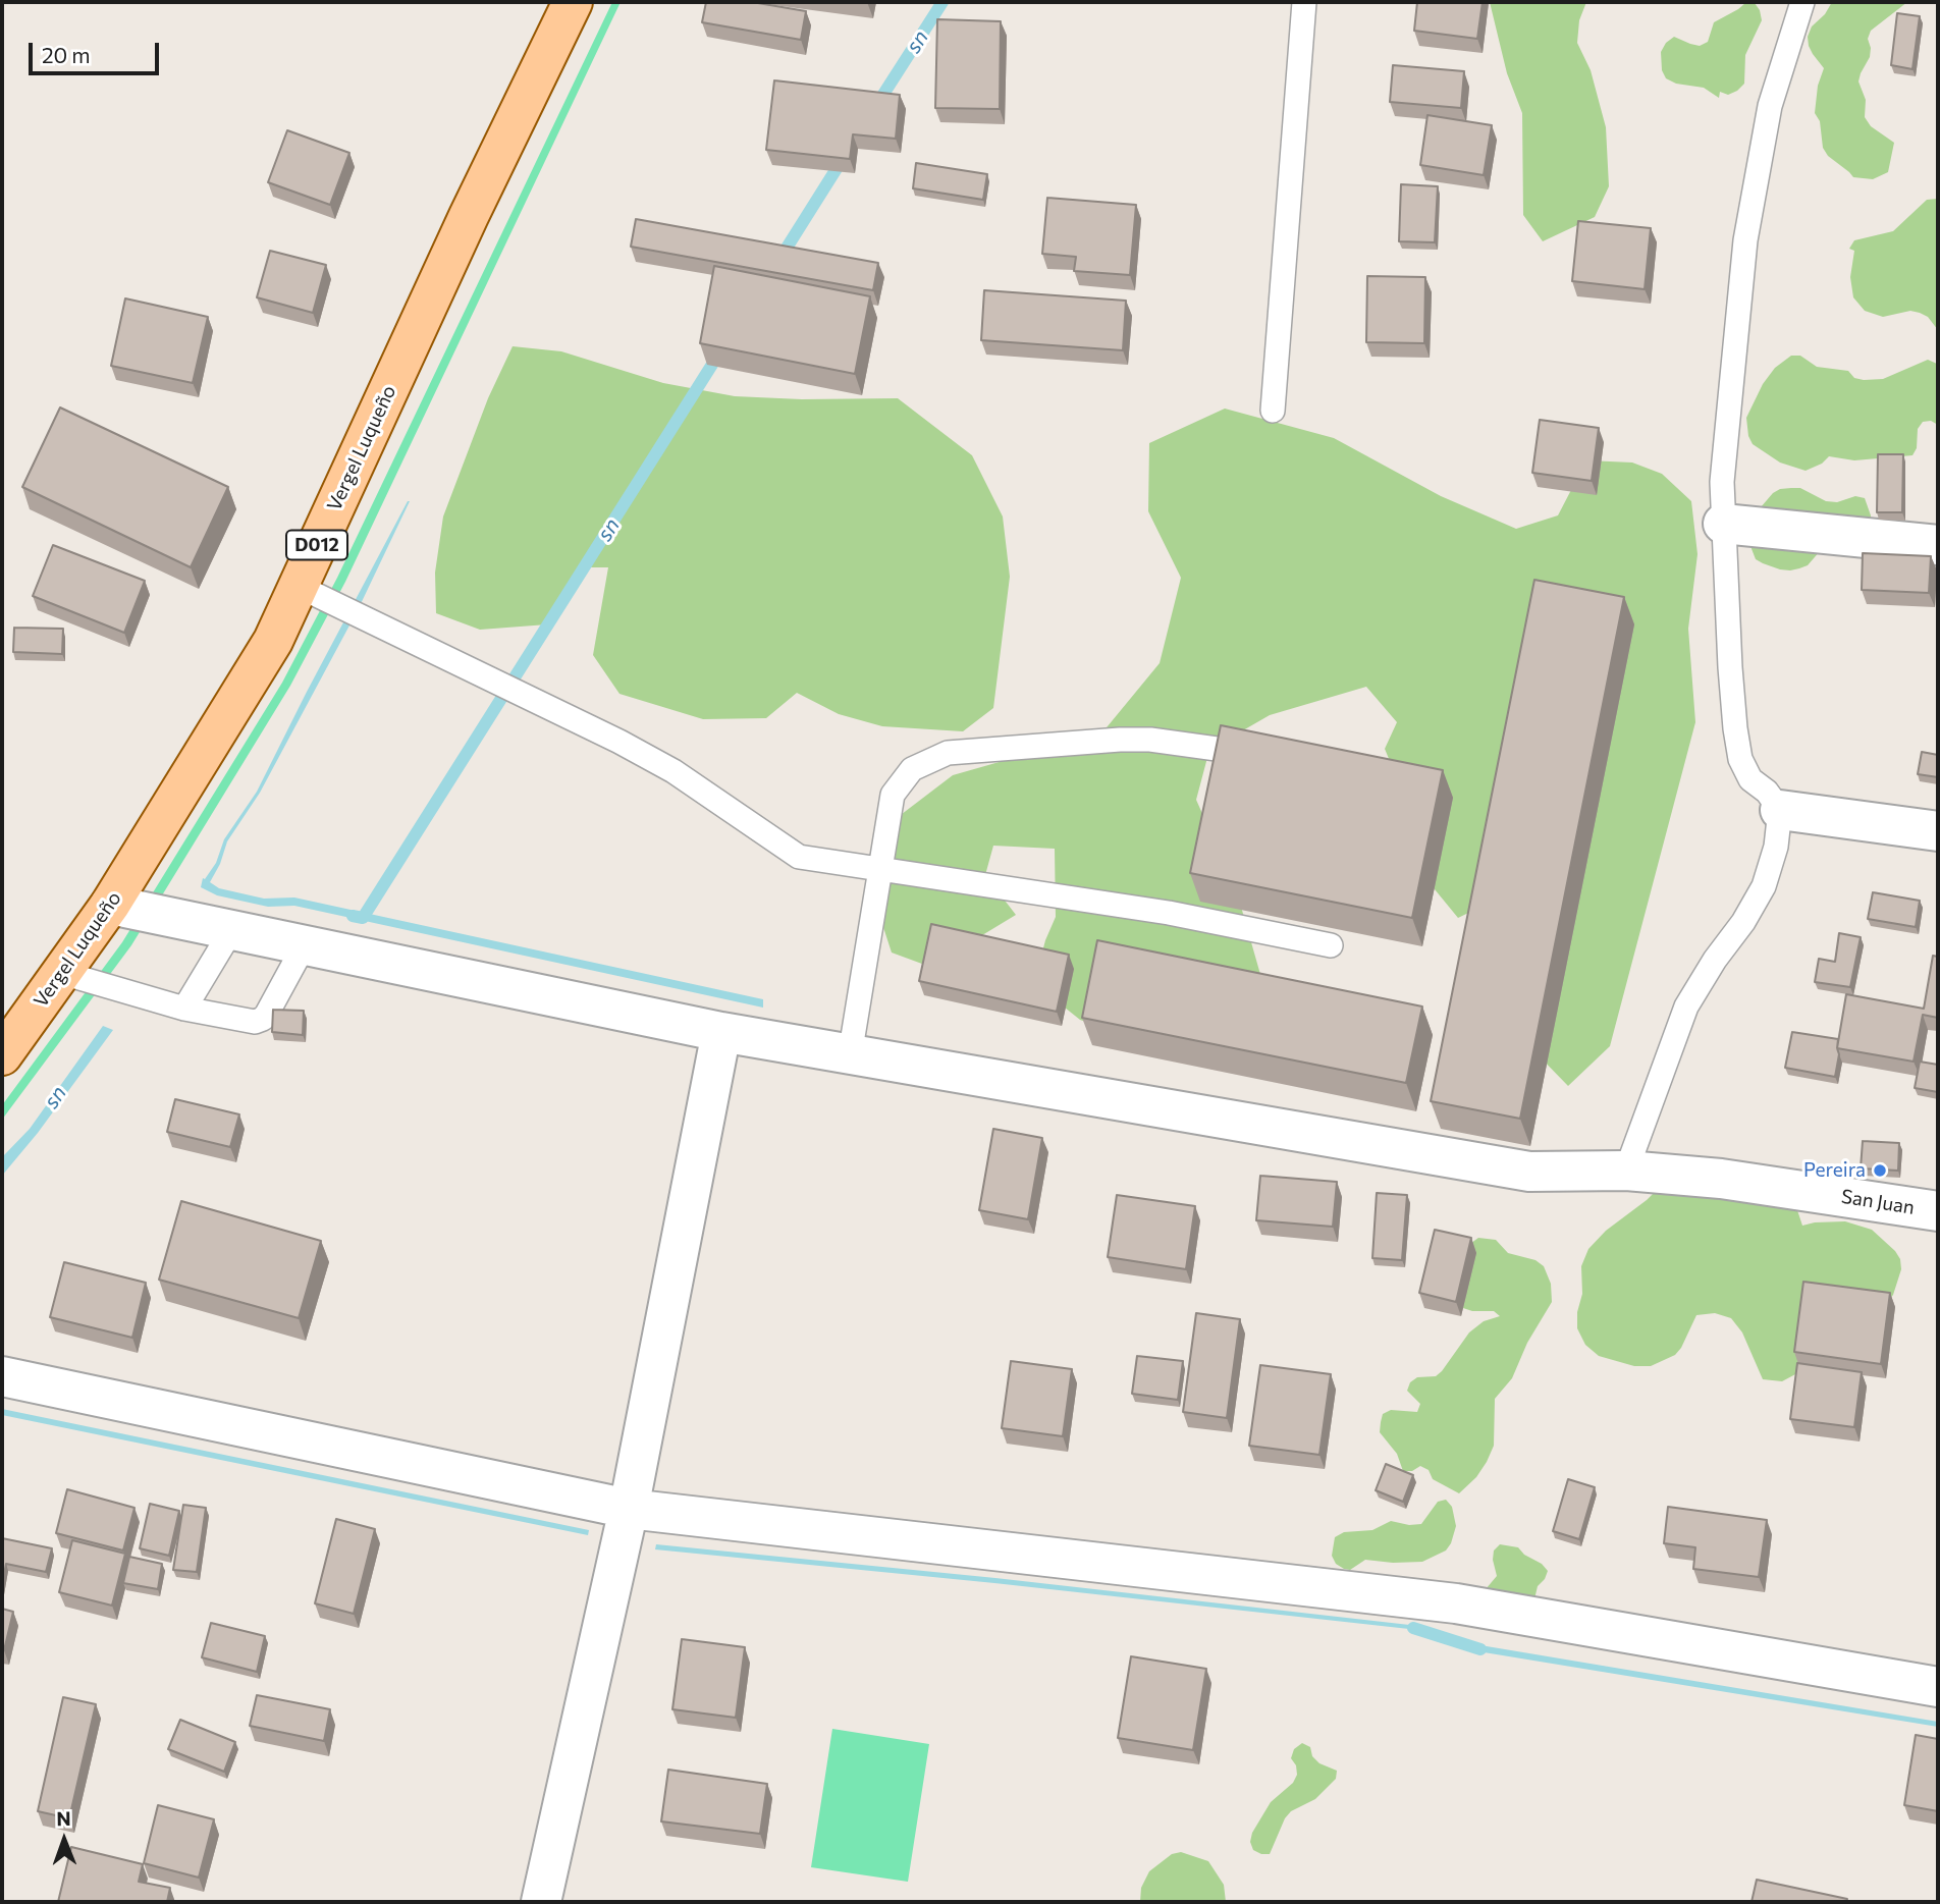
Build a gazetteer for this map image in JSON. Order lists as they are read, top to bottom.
{
  "streets": {
    "main road": ["Vergel Luqueño", "D012"],
    "street": ["San Juan"]
  },
  "crossings": [
    ["Vergel Luqueño", "San Juan"]
  ],
  "water": ["sn"],
  "places": ["Pereira"],
  "scale_bar": "20 m",
  "north": "top"
}
